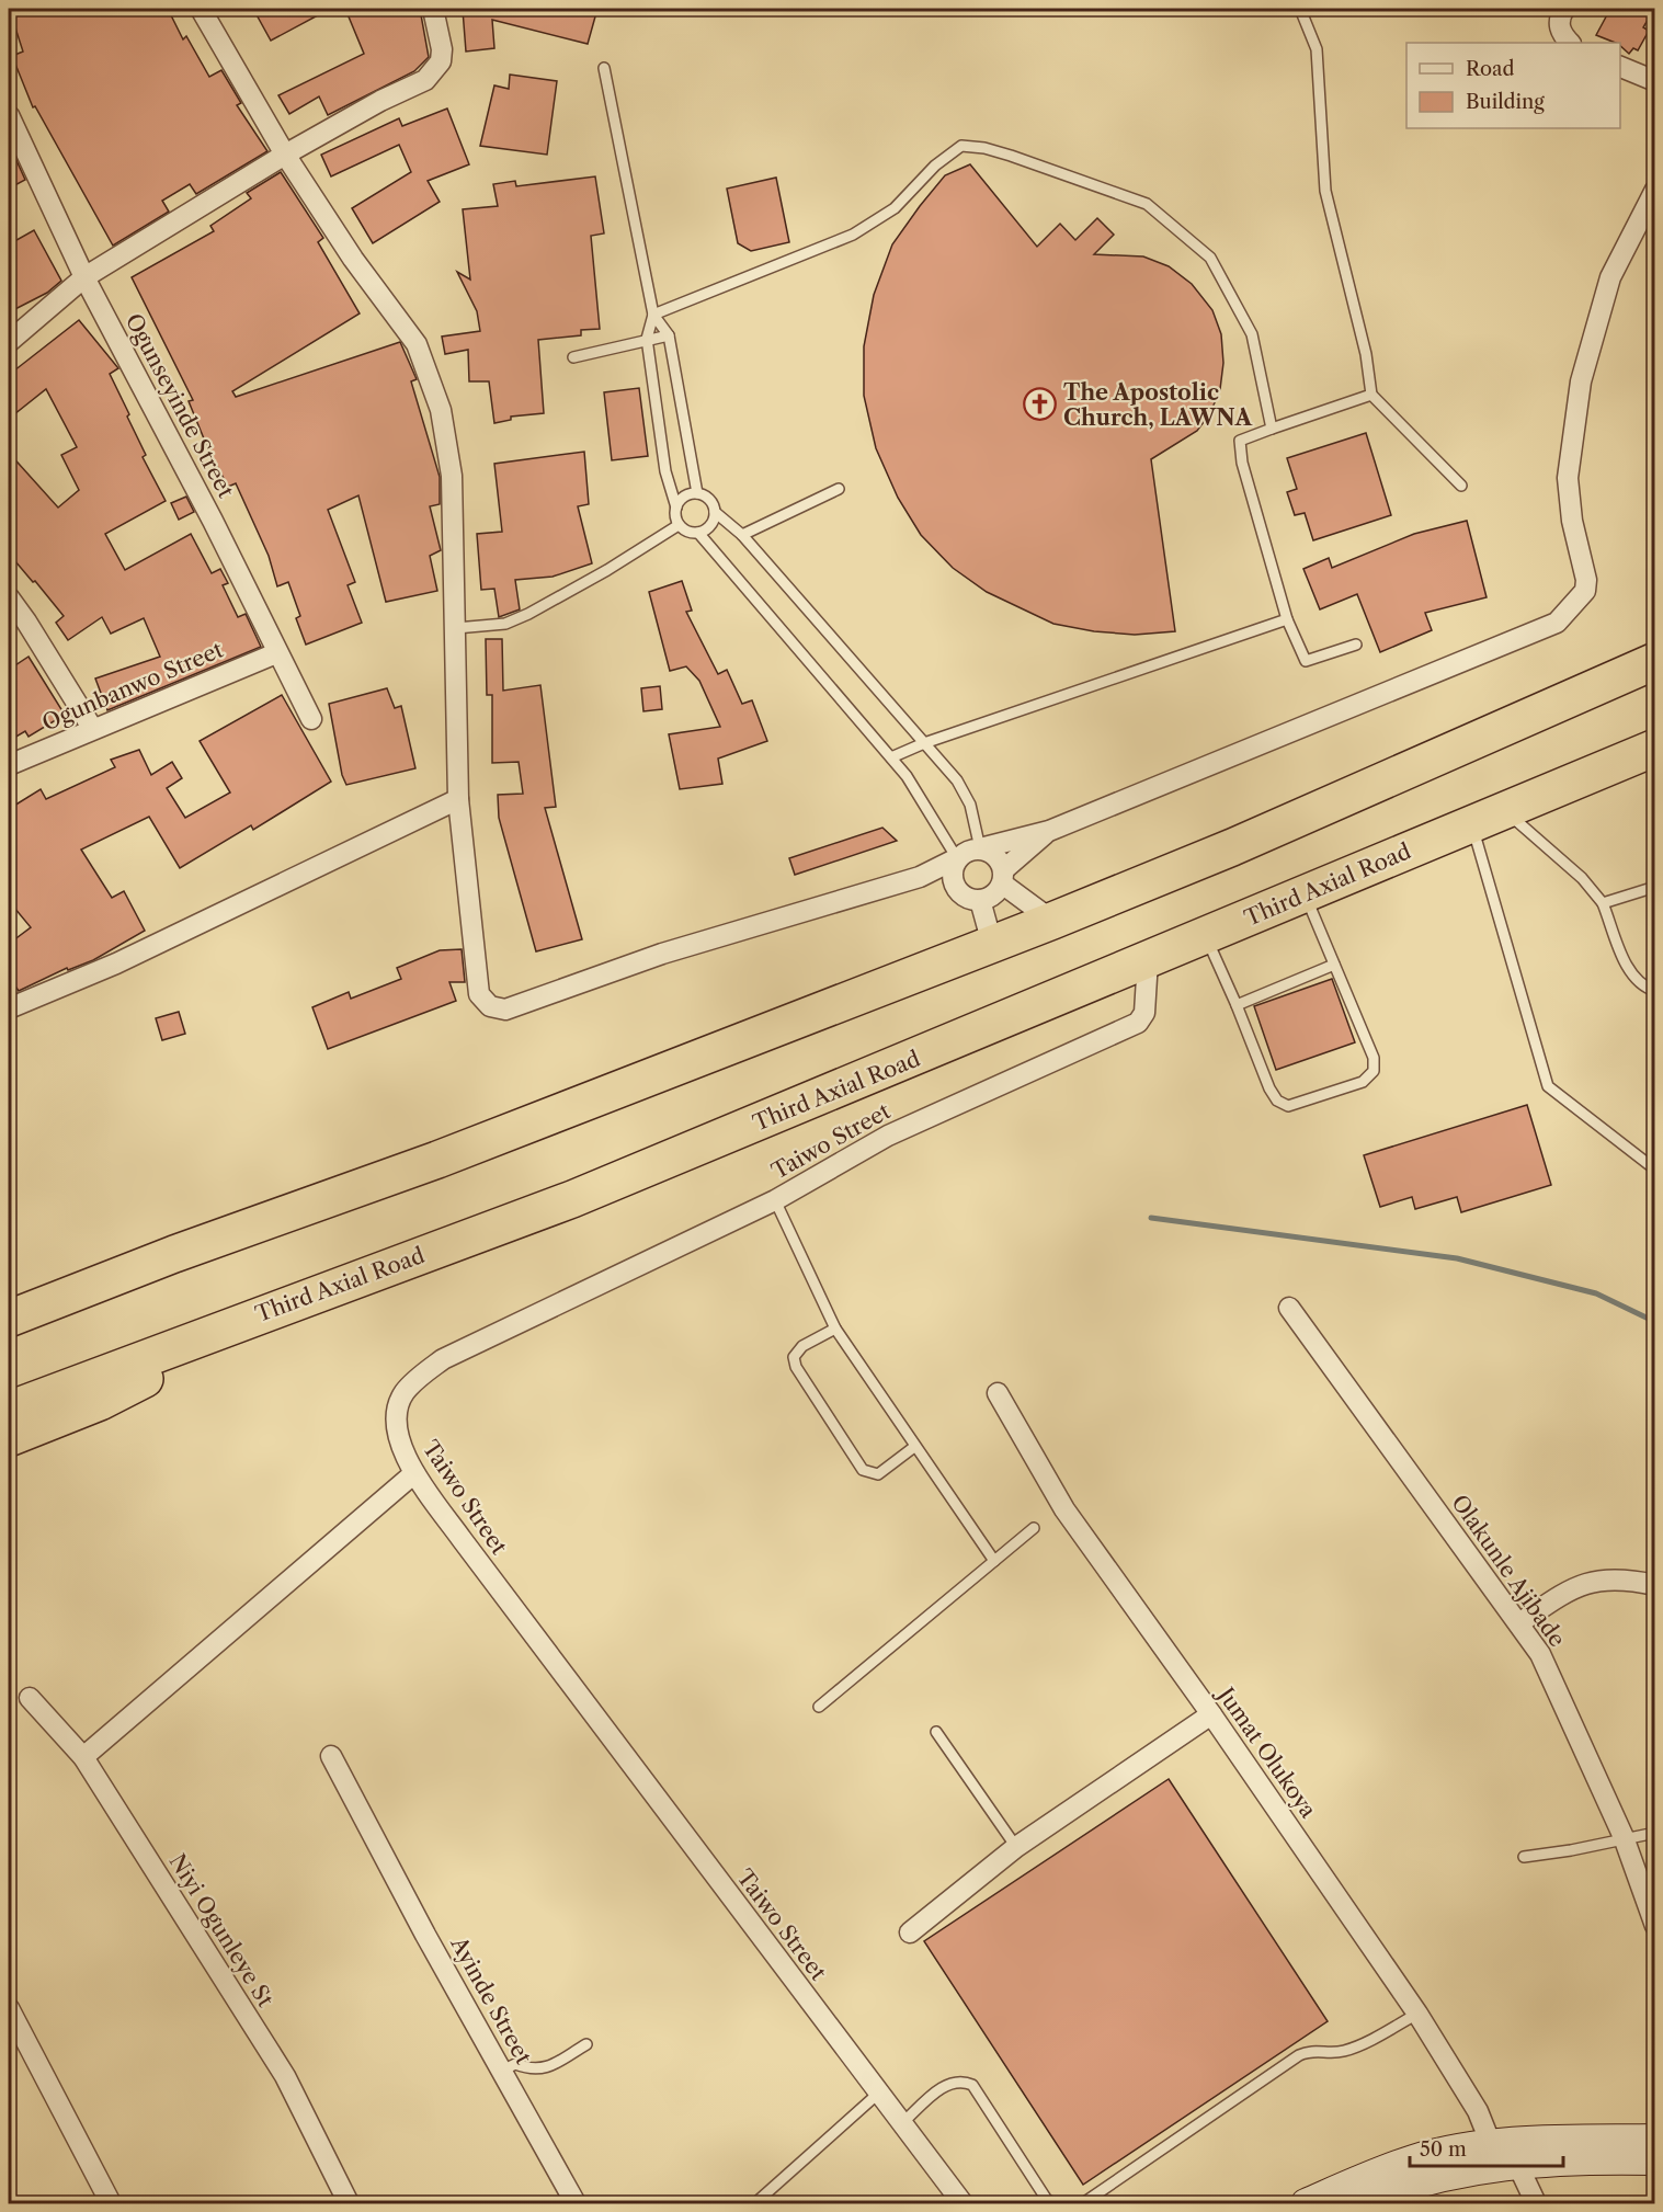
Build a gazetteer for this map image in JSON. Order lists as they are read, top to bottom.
{
  "streets": {
    "highway": ["Third Axial Road"],
    "street": [
      "Ogunseyinde Street",
      "Ogunbanwo Street",
      "Taiwo Street",
      "Olakunle Ajibade",
      "Jumat Olukoya",
      "Niyi Ogunleye St",
      "Ayinde Street"
    ]
  },
  "crossings": [
    ["Ogunseyinde Street", "Ogunbanwo Street"],
    ["Third Axial Road", "Taiwo Street"]
  ],
  "places": {
    "church": ["The Apostolic Church, LAWNA"]
  },
  "legend": ["Road", "Building"],
  "scale_bar": "50 m"
}
